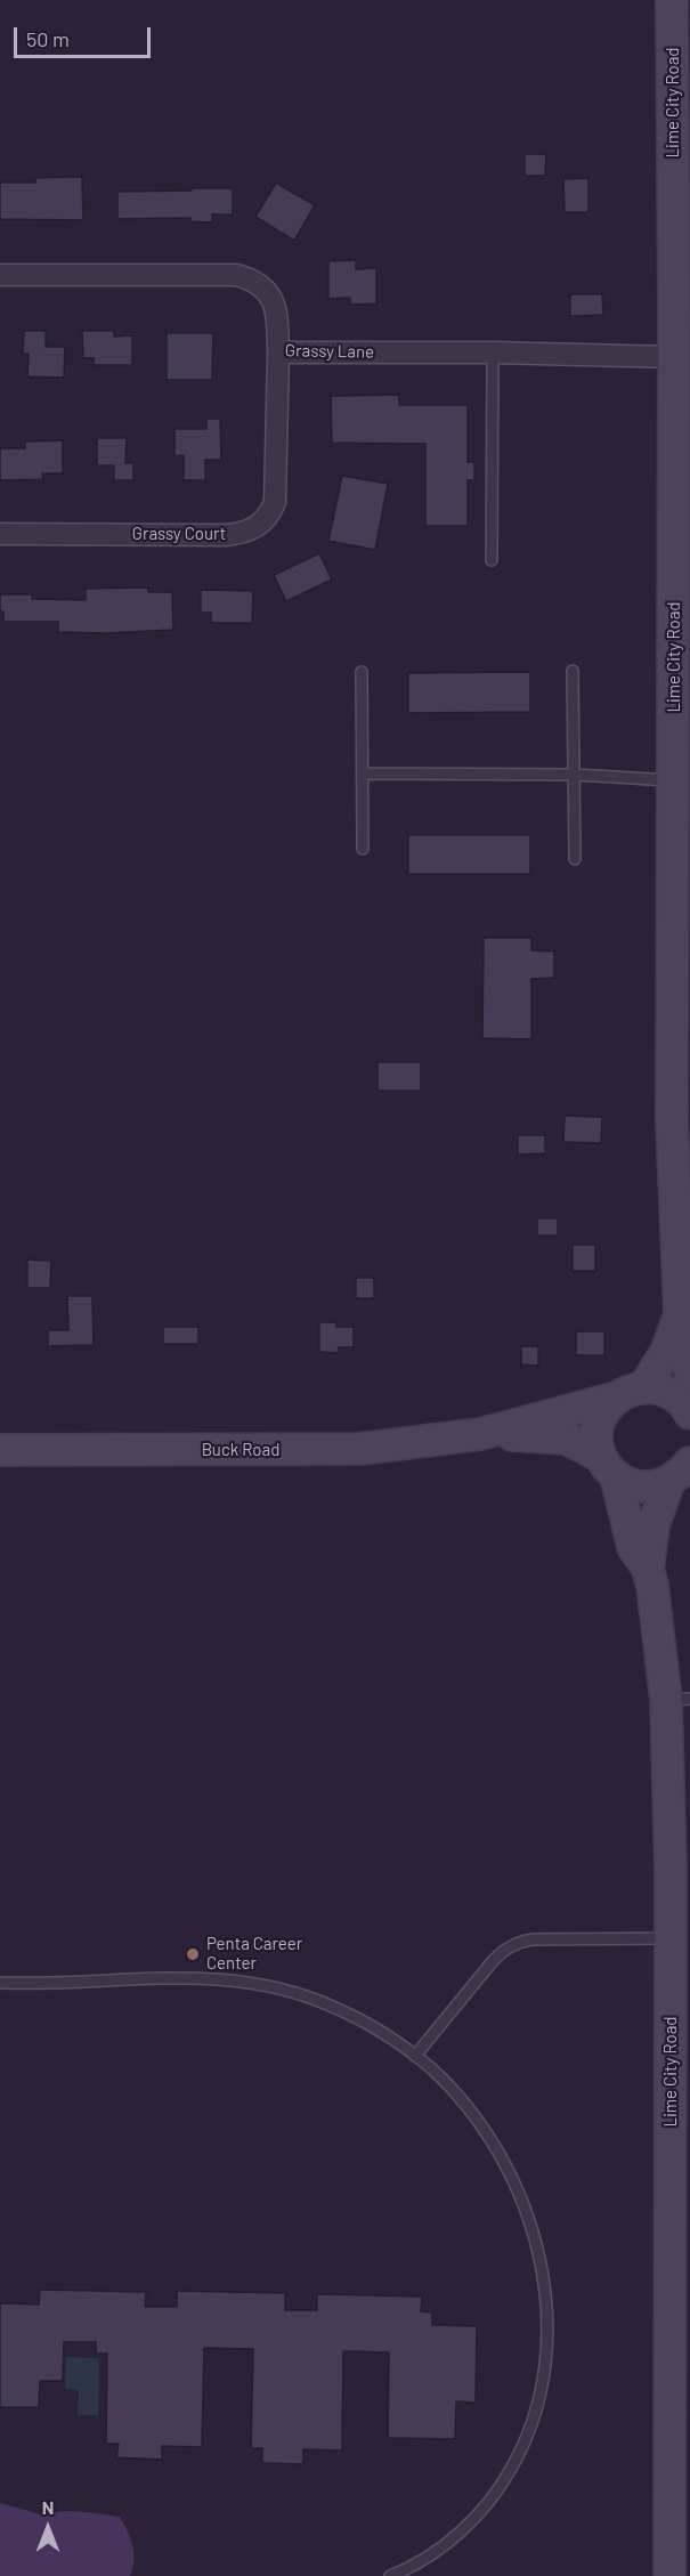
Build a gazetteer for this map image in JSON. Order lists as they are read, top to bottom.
{
  "streets": {
    "street": [
      "Lime City Road",
      "Grassy Lane",
      "Grassy Court",
      "Buck Road"
    ]
  },
  "crossings": [
    ["Lime City Road", "Grassy Lane"],
    ["Lime City Road", "Buck Road"],
    ["Grassy Lane", "Grassy Court"]
  ],
  "places": ["Penta Career Center"],
  "scale_bar": "50 m",
  "north": "top"
}
